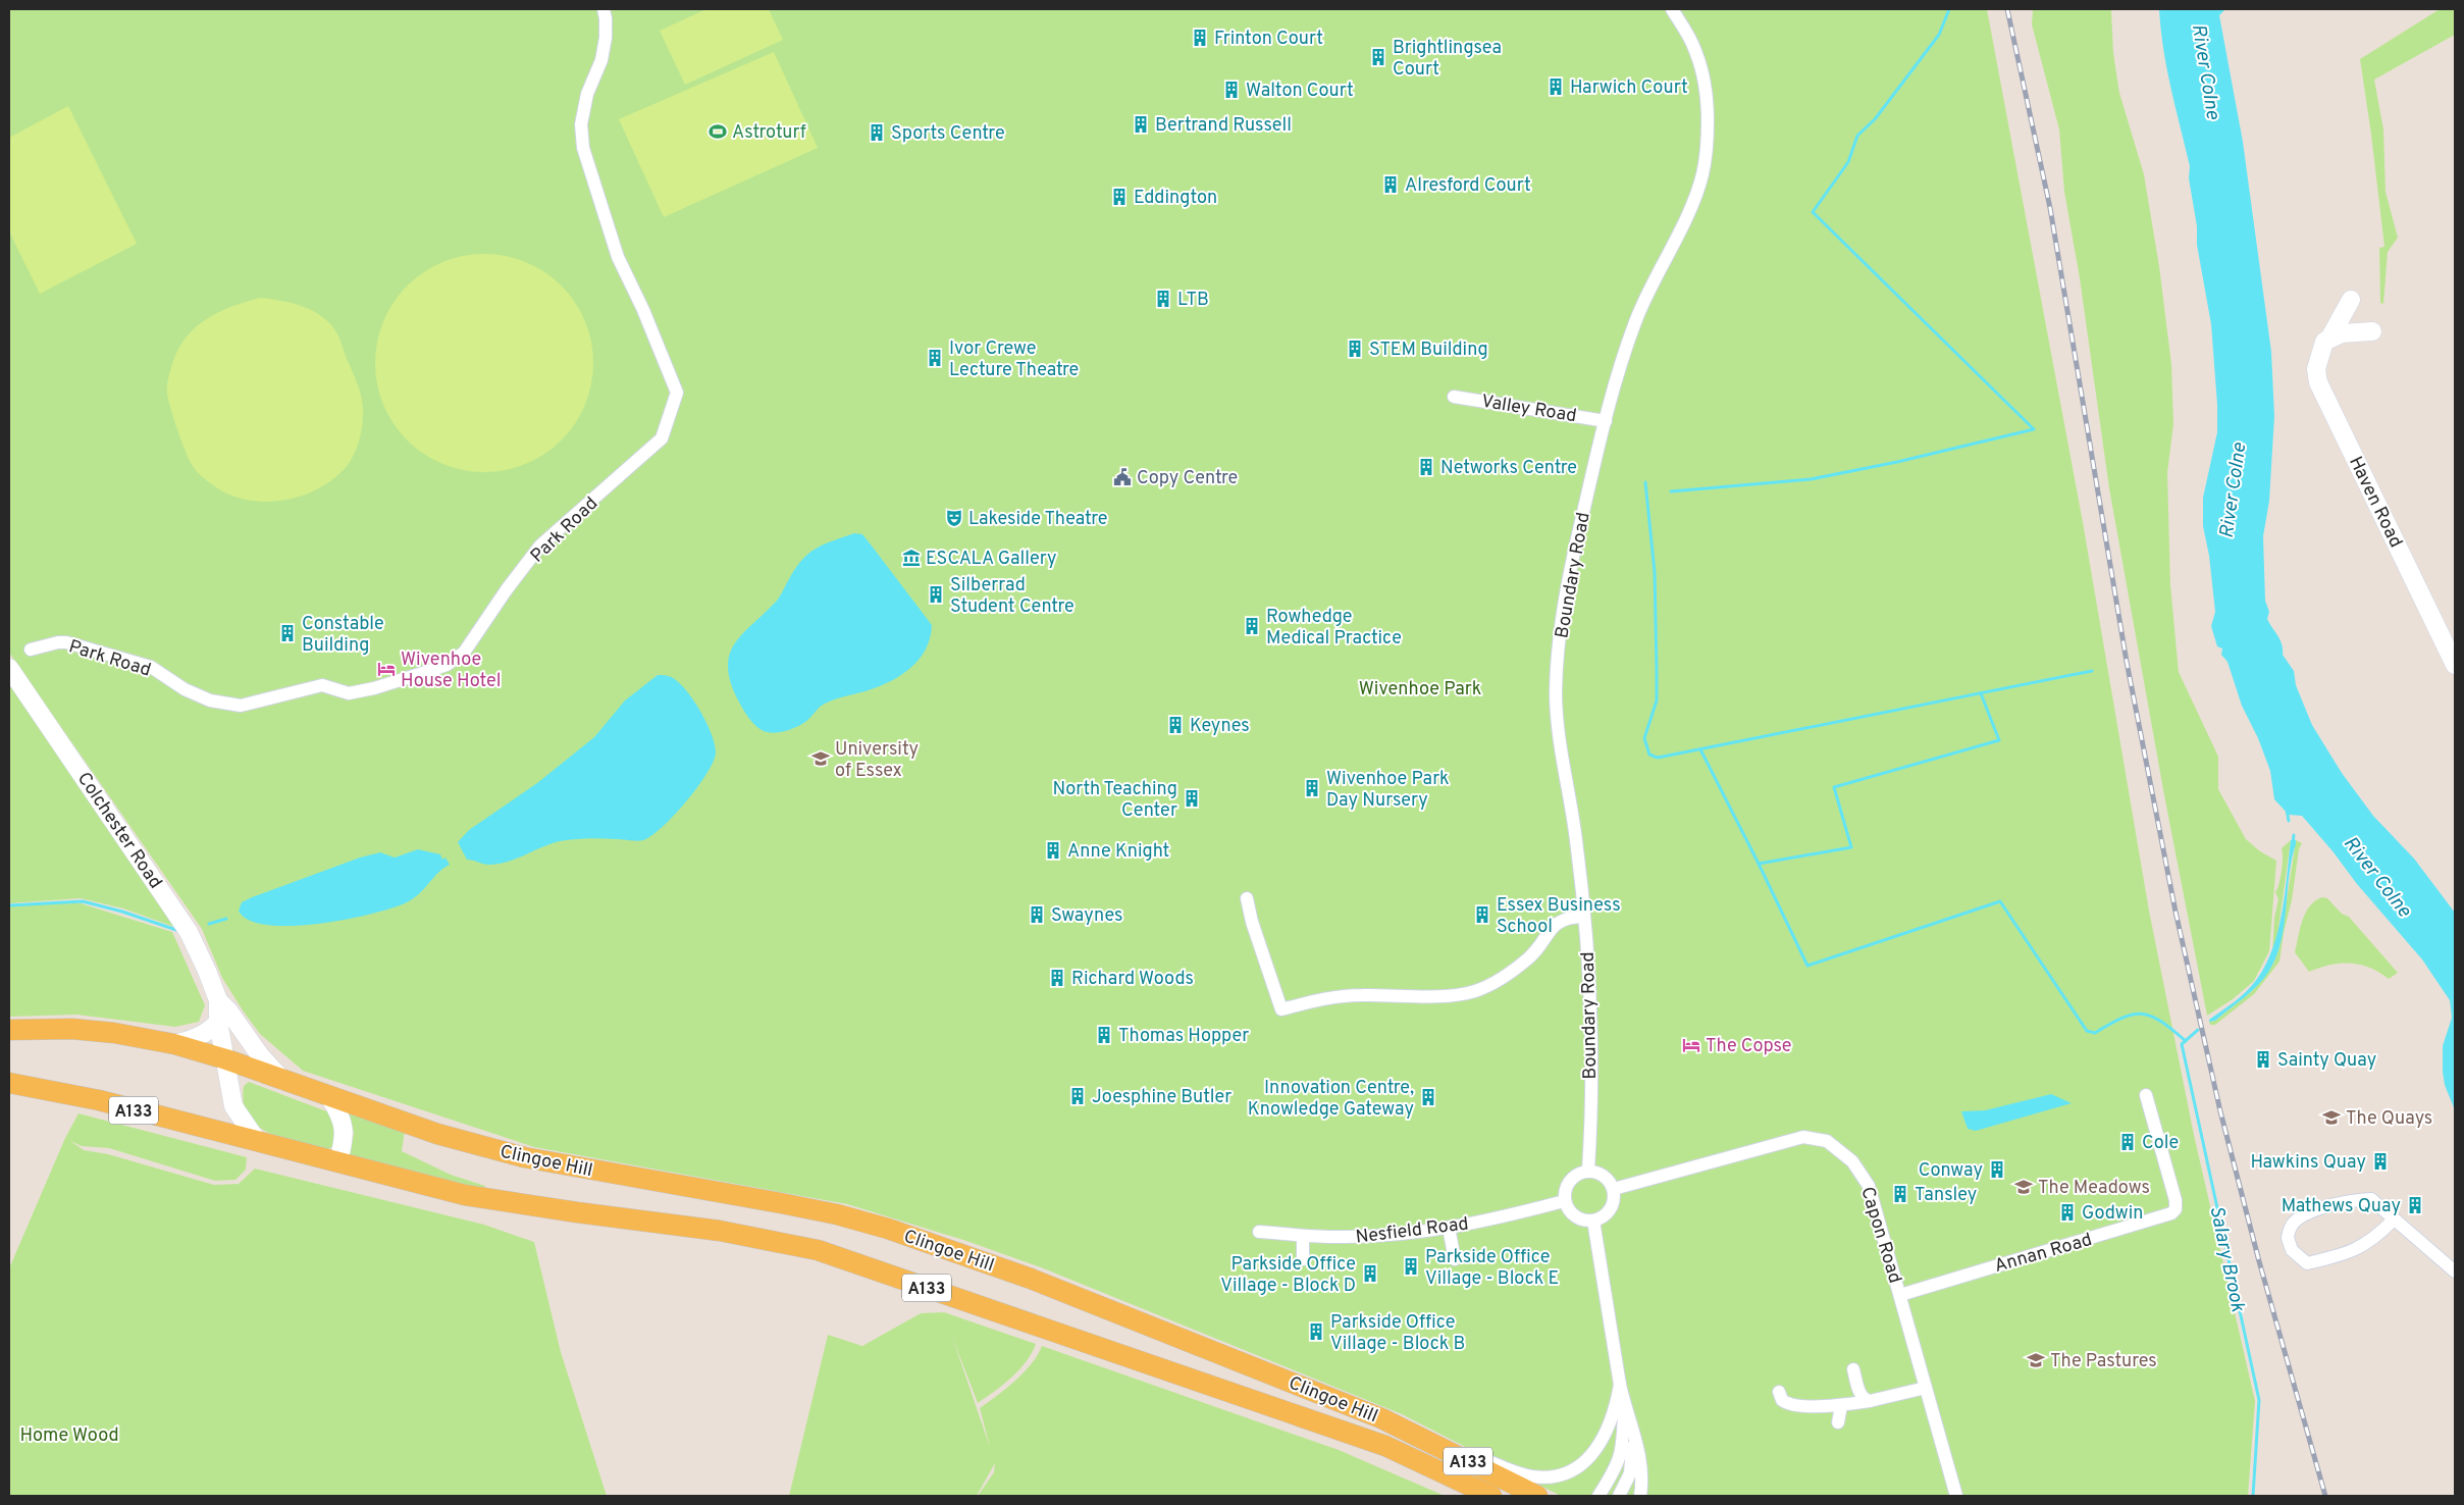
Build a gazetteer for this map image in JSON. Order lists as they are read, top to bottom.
{
  "streets": {
    "main road": [
      "Haven Road",
      "Colchester Road",
      "A133",
      "Clingoe Hill"
    ],
    "street": [
      "Valley Road",
      "Park Road",
      "Boundary Road",
      "Nesfield Road",
      "Capon Road",
      "Annan Road"
    ]
  },
  "crossings": [
    ["Valley Road", "Boundary Road"],
    ["Boundary Road", "Nesfield Road"],
    ["Boundary Road", "Capon Road"],
    ["Colchester Road", "A133"],
    ["A133", "Clingoe Hill"],
    ["Nesfield Road", "Capon Road"],
    ["Capon Road", "Annan Road"]
  ],
  "water": ["River Colne", "Salary Brook"],
  "parks": ["Wivenhoe Park", "Home Wood"],
  "places": {
    "building": [
      "Frinton Court",
      "Brightlingsea Court",
      "Harwich Court",
      "Walton Court",
      "Bertrand Russell",
      "Sports Centre",
      "Alresford Court",
      "Eddington",
      "LTB",
      "STEM Building",
      "Ivor Crewe Lecture Theatre",
      "Networks Centre",
      "Silberrad Student Centre",
      "Rowhedge Medical Practice",
      "Constable Building",
      "Keynes",
      "Wivenhoe Park Day Nursery",
      "North Teaching Center",
      "Anne Knight",
      "Swaynes",
      "Essex Business School",
      "Richard Woods",
      "Thomas Hopper",
      "Sainty Quay",
      "Joesphine Butler",
      "Innovation Centre, Knowledge Gateway",
      "Cole",
      "Hawkins Quay",
      "Conway",
      "Tansley",
      "Mathews Quay",
      "Godwin",
      "Parkside Office Village - Block E",
      "Parkside Office Village - Block D",
      "Parkside Office Village - Block B"
    ],
    "sports": ["Astroturf"],
    "public building": ["Copy Centre"],
    "theatre": ["Lakeside Theatre"],
    "museum": ["ESCALA Gallery"],
    "hotel": ["Wivenhoe House Hotel", "The Copse"],
    "school or university": [
      "University of Essex",
      "The Quays",
      "The Meadows",
      "The Pastures"
    ]
  }
}
